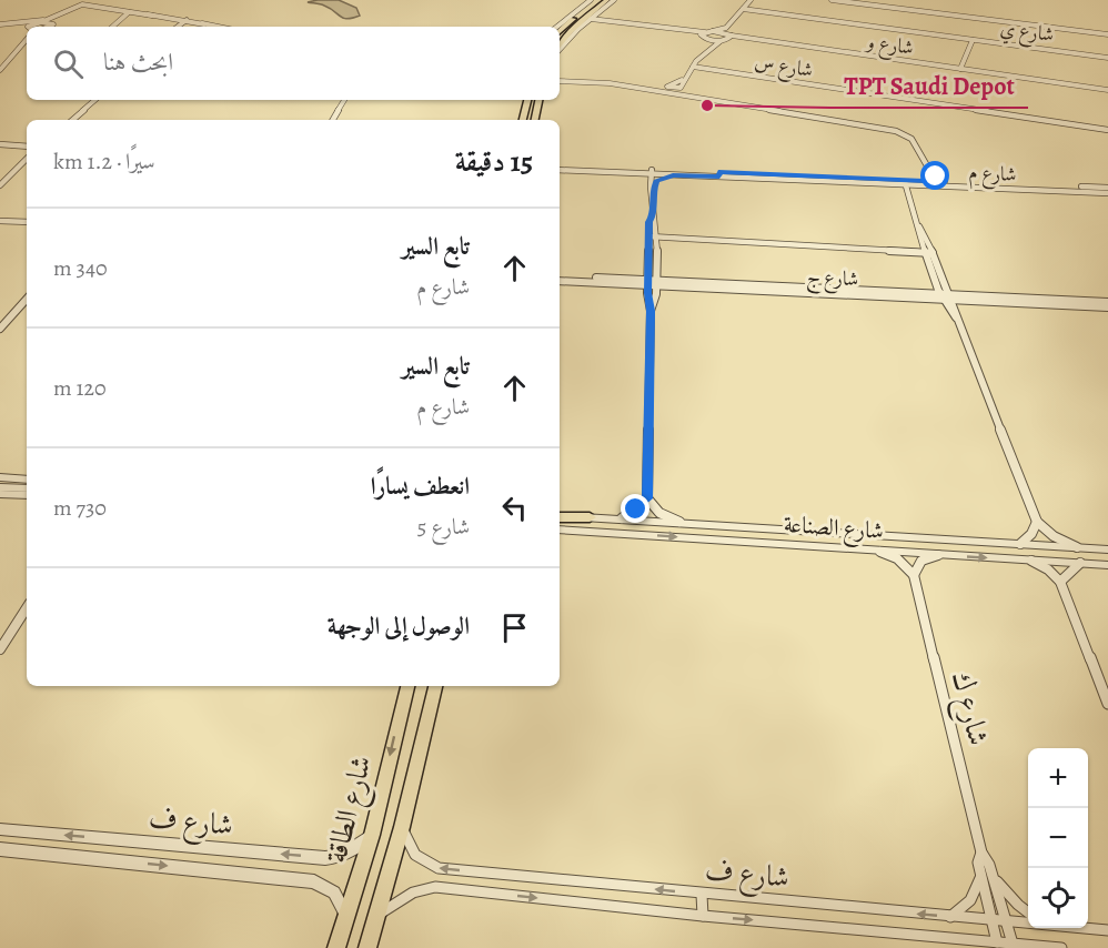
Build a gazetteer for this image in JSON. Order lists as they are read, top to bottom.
{
  "streets": {
    "main road": ["شارع الطاقة"],
    "street": [
      "شارع ي",
      "شارع و",
      "شارع س",
      "شارع م",
      "شارع ج",
      "شارع الصناعة",
      "شارع ك",
      "شارع ف"
    ]
  },
  "crossings": [
    ["شارع ك", "شارع ف"],
    ["شارع الطاقة", "شارع ف"]
  ],
  "places": ["TPT Saudi Depot"],
  "page": {
    "search": "ابحث هنا",
    "heading": ["15 دقيقة", "سيرًا · 1.2 km"],
    "list": [
      ["تابع السير", "شارع م", "340 m"],
      ["تابع السير", "شارع م", "120 m"],
      ["انعطف يسارًا", "شارع 5", "730 m"],
      "الوصول إلى الوجهة"
    ],
    "map_buttons": ["+", "−"]
  }
}
